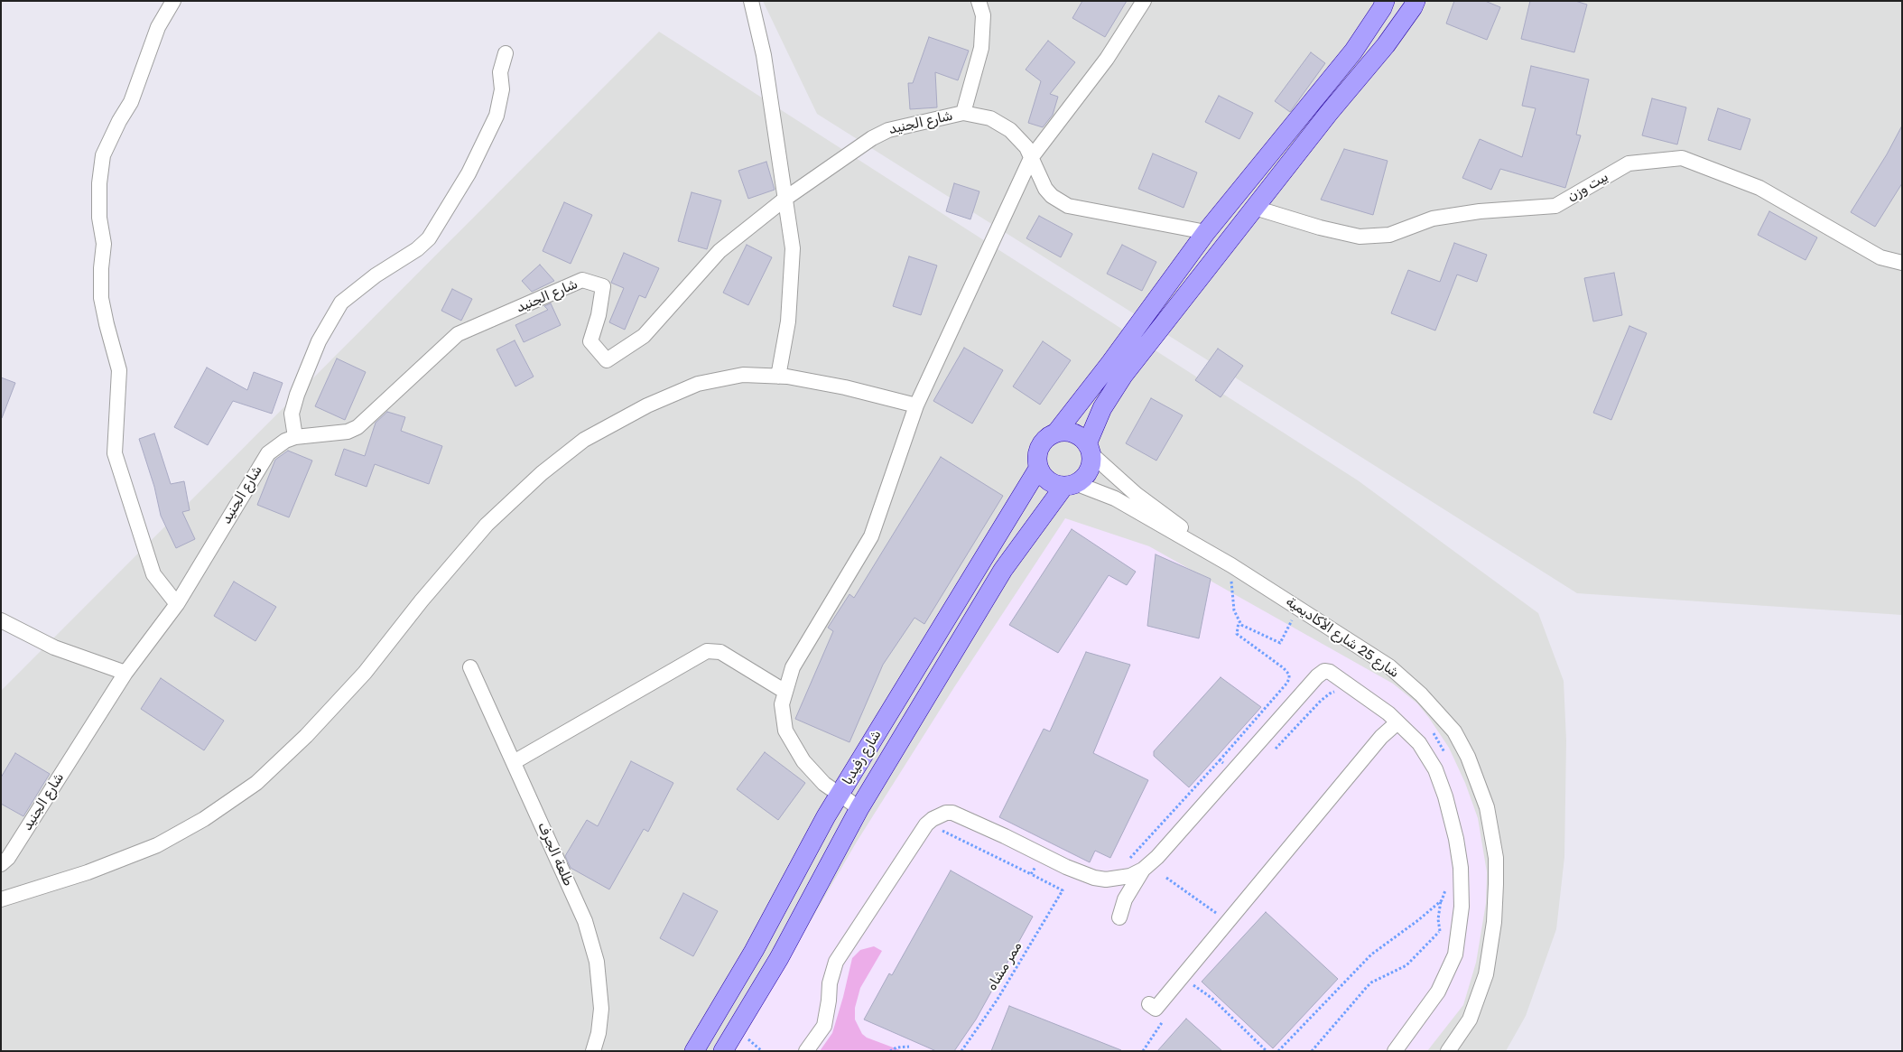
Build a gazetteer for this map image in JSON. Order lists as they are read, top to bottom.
{
  "streets": {
    "main road": ["شارع رفيديا"],
    "street": [
      "شارع الجنيد",
      "بيت وزن",
      "شارع 25 شارع الأكاديمية",
      "طلعة الجرف"
    ],
    "path": ["ممر مشاه"]
  }
}
